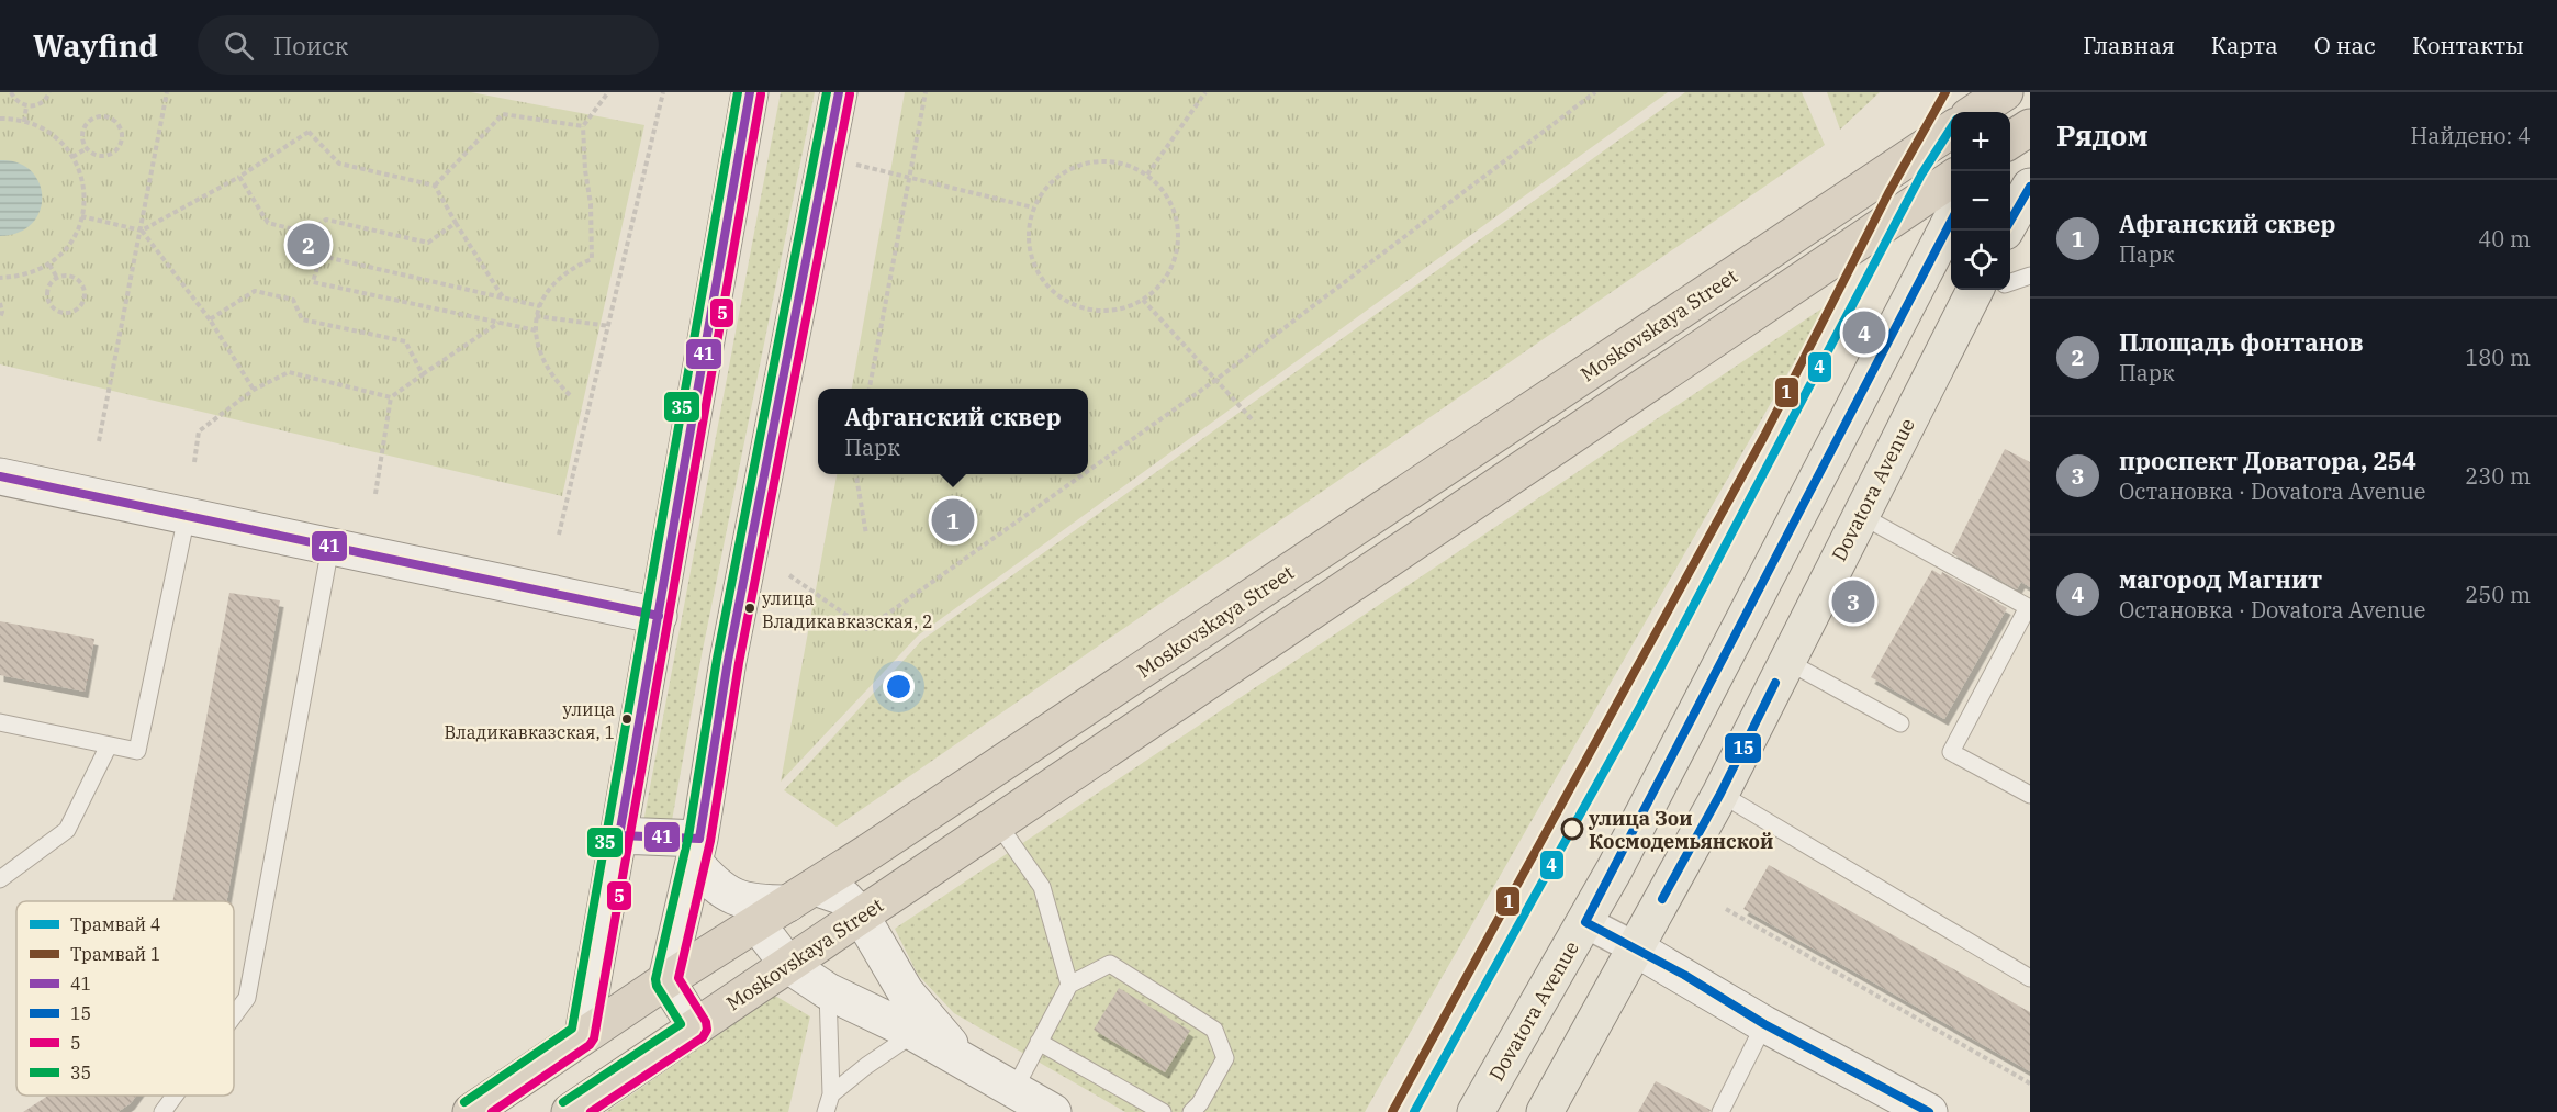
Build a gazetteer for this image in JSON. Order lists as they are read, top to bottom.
{
  "streets": {
    "highway": ["Moskovskaya Street"],
    "main road": ["Dovatora Avenue"]
  },
  "places": ["улица Владикавказская, 2", "улица Владикавказская, 1", "улица Зои Космодемьянской"],
  "lines": [
    "tram line 1",
    "transit line 41",
    "transit line 35",
    "transit line 5",
    "tram line 4",
    "transit line 15"
  ],
  "legend": [
    "Трамвай 4",
    "Трамвай 1",
    "41",
    "15",
    "5",
    "35"
  ],
  "page": {
    "header": "Wayfind",
    "search": "Поиск",
    "nav": [
      "Главная",
      "Карта",
      "О нас",
      "Контакты"
    ],
    "heading": ["Рядом", "Найдено: 4"],
    "map_buttons": ["+", "−"],
    "list": [
      {
        "mark": "1",
        "name": "Афганский сквер",
        "note": "Парк",
        "value": "40 m"
      },
      {
        "mark": "2",
        "name": "Площадь фонтанов",
        "note": "Парк",
        "value": "180 m"
      },
      {
        "mark": "3",
        "name": "проспект Доватора, 254",
        "note": "Остановка · Dovatora Avenue",
        "value": "230 m"
      },
      {
        "mark": "4",
        "name": "магород Магнит",
        "note": "Остановка · Dovatora Avenue",
        "value": "250 m"
      }
    ],
    "pins": [
      "2",
      "4",
      "1",
      "3"
    ],
    "popup": ["Афганский сквер", "Парк"]
  }
}
